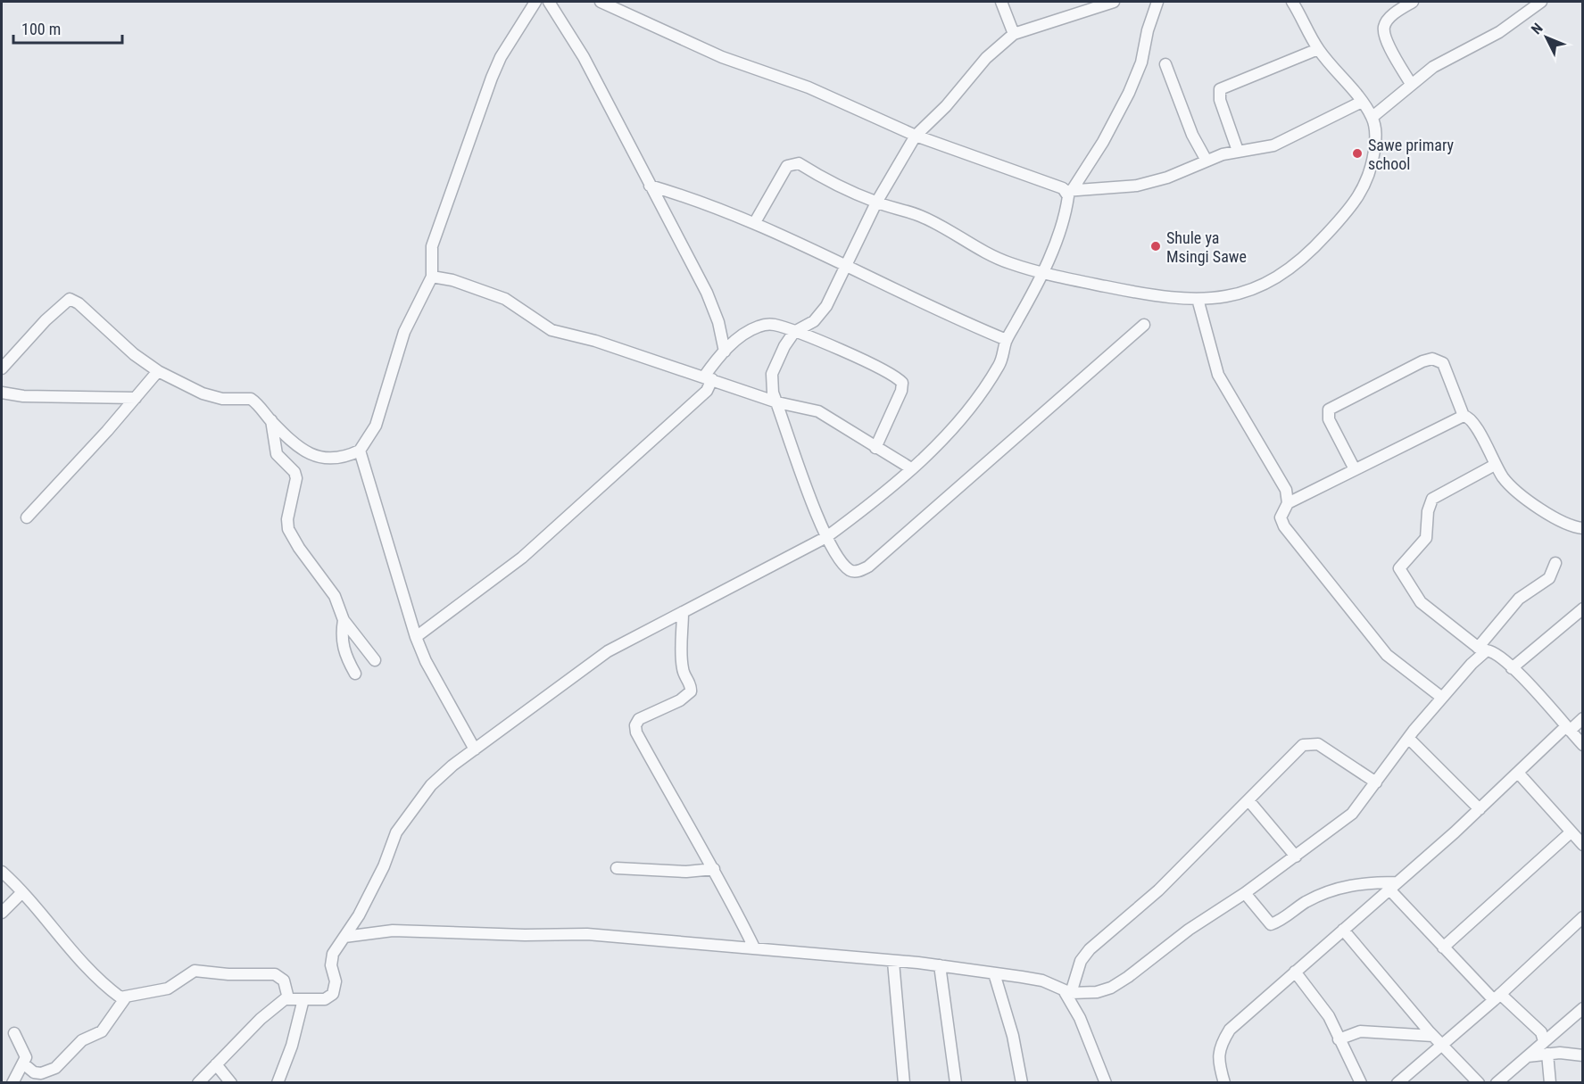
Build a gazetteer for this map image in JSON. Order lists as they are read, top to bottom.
{
  "places": ["Sawe primary school", "Shule ya Msingi Sawe"],
  "scale_bar": "100 m",
  "north": "top left"
}
